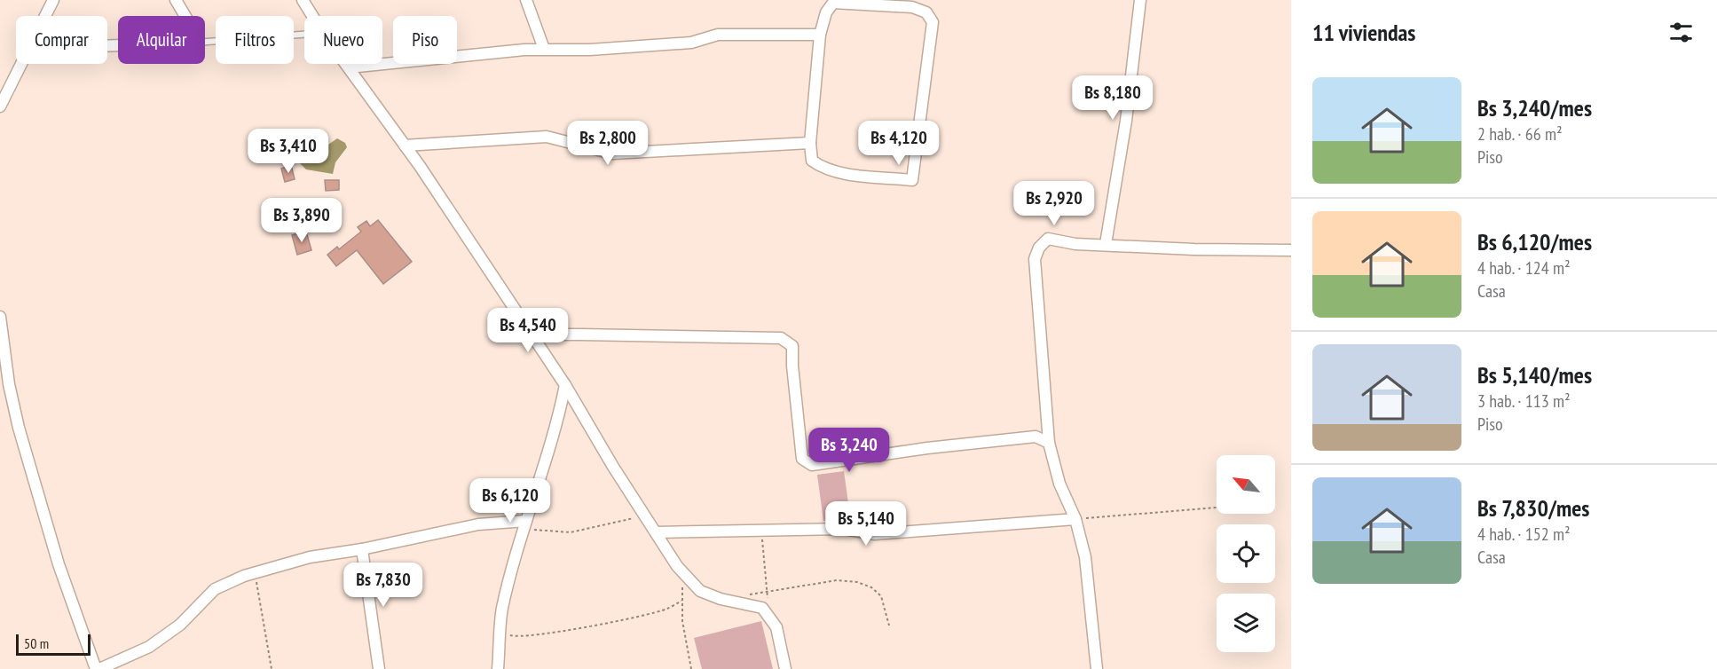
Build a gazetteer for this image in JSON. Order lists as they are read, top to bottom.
{
  "scale_bar": "50 m",
  "north": "top left",
  "page": {
    "heading": "11 viviendas",
    "chip": [
      "Comprar",
      "Alquilar",
      "Filtros",
      "Nuevo",
      "Piso"
    ],
    "list": [
      {
        "name": "Bs 3,240/mes",
        "note": "2 hab. · 66 m² · Piso"
      },
      {
        "name": "Bs 6,120/mes",
        "note": "4 hab. · 124 m² · Casa"
      },
      {
        "name": "Bs 5,140/mes",
        "note": "3 hab. · 113 m² · Piso"
      },
      {
        "name": "Bs 7,830/mes",
        "note": "4 hab. · 152 m² · Casa"
      }
    ],
    "price": [
      "Bs 8,180",
      "Bs 2,800",
      "Bs 4,120",
      "Bs 3,410",
      "Bs 2,920",
      "Bs 3,890",
      "Bs 4,540",
      "Bs 3,240",
      "Bs 6,120",
      "Bs 5,140",
      "Bs 7,830"
    ],
    "scale": "50 m"
  }
}
